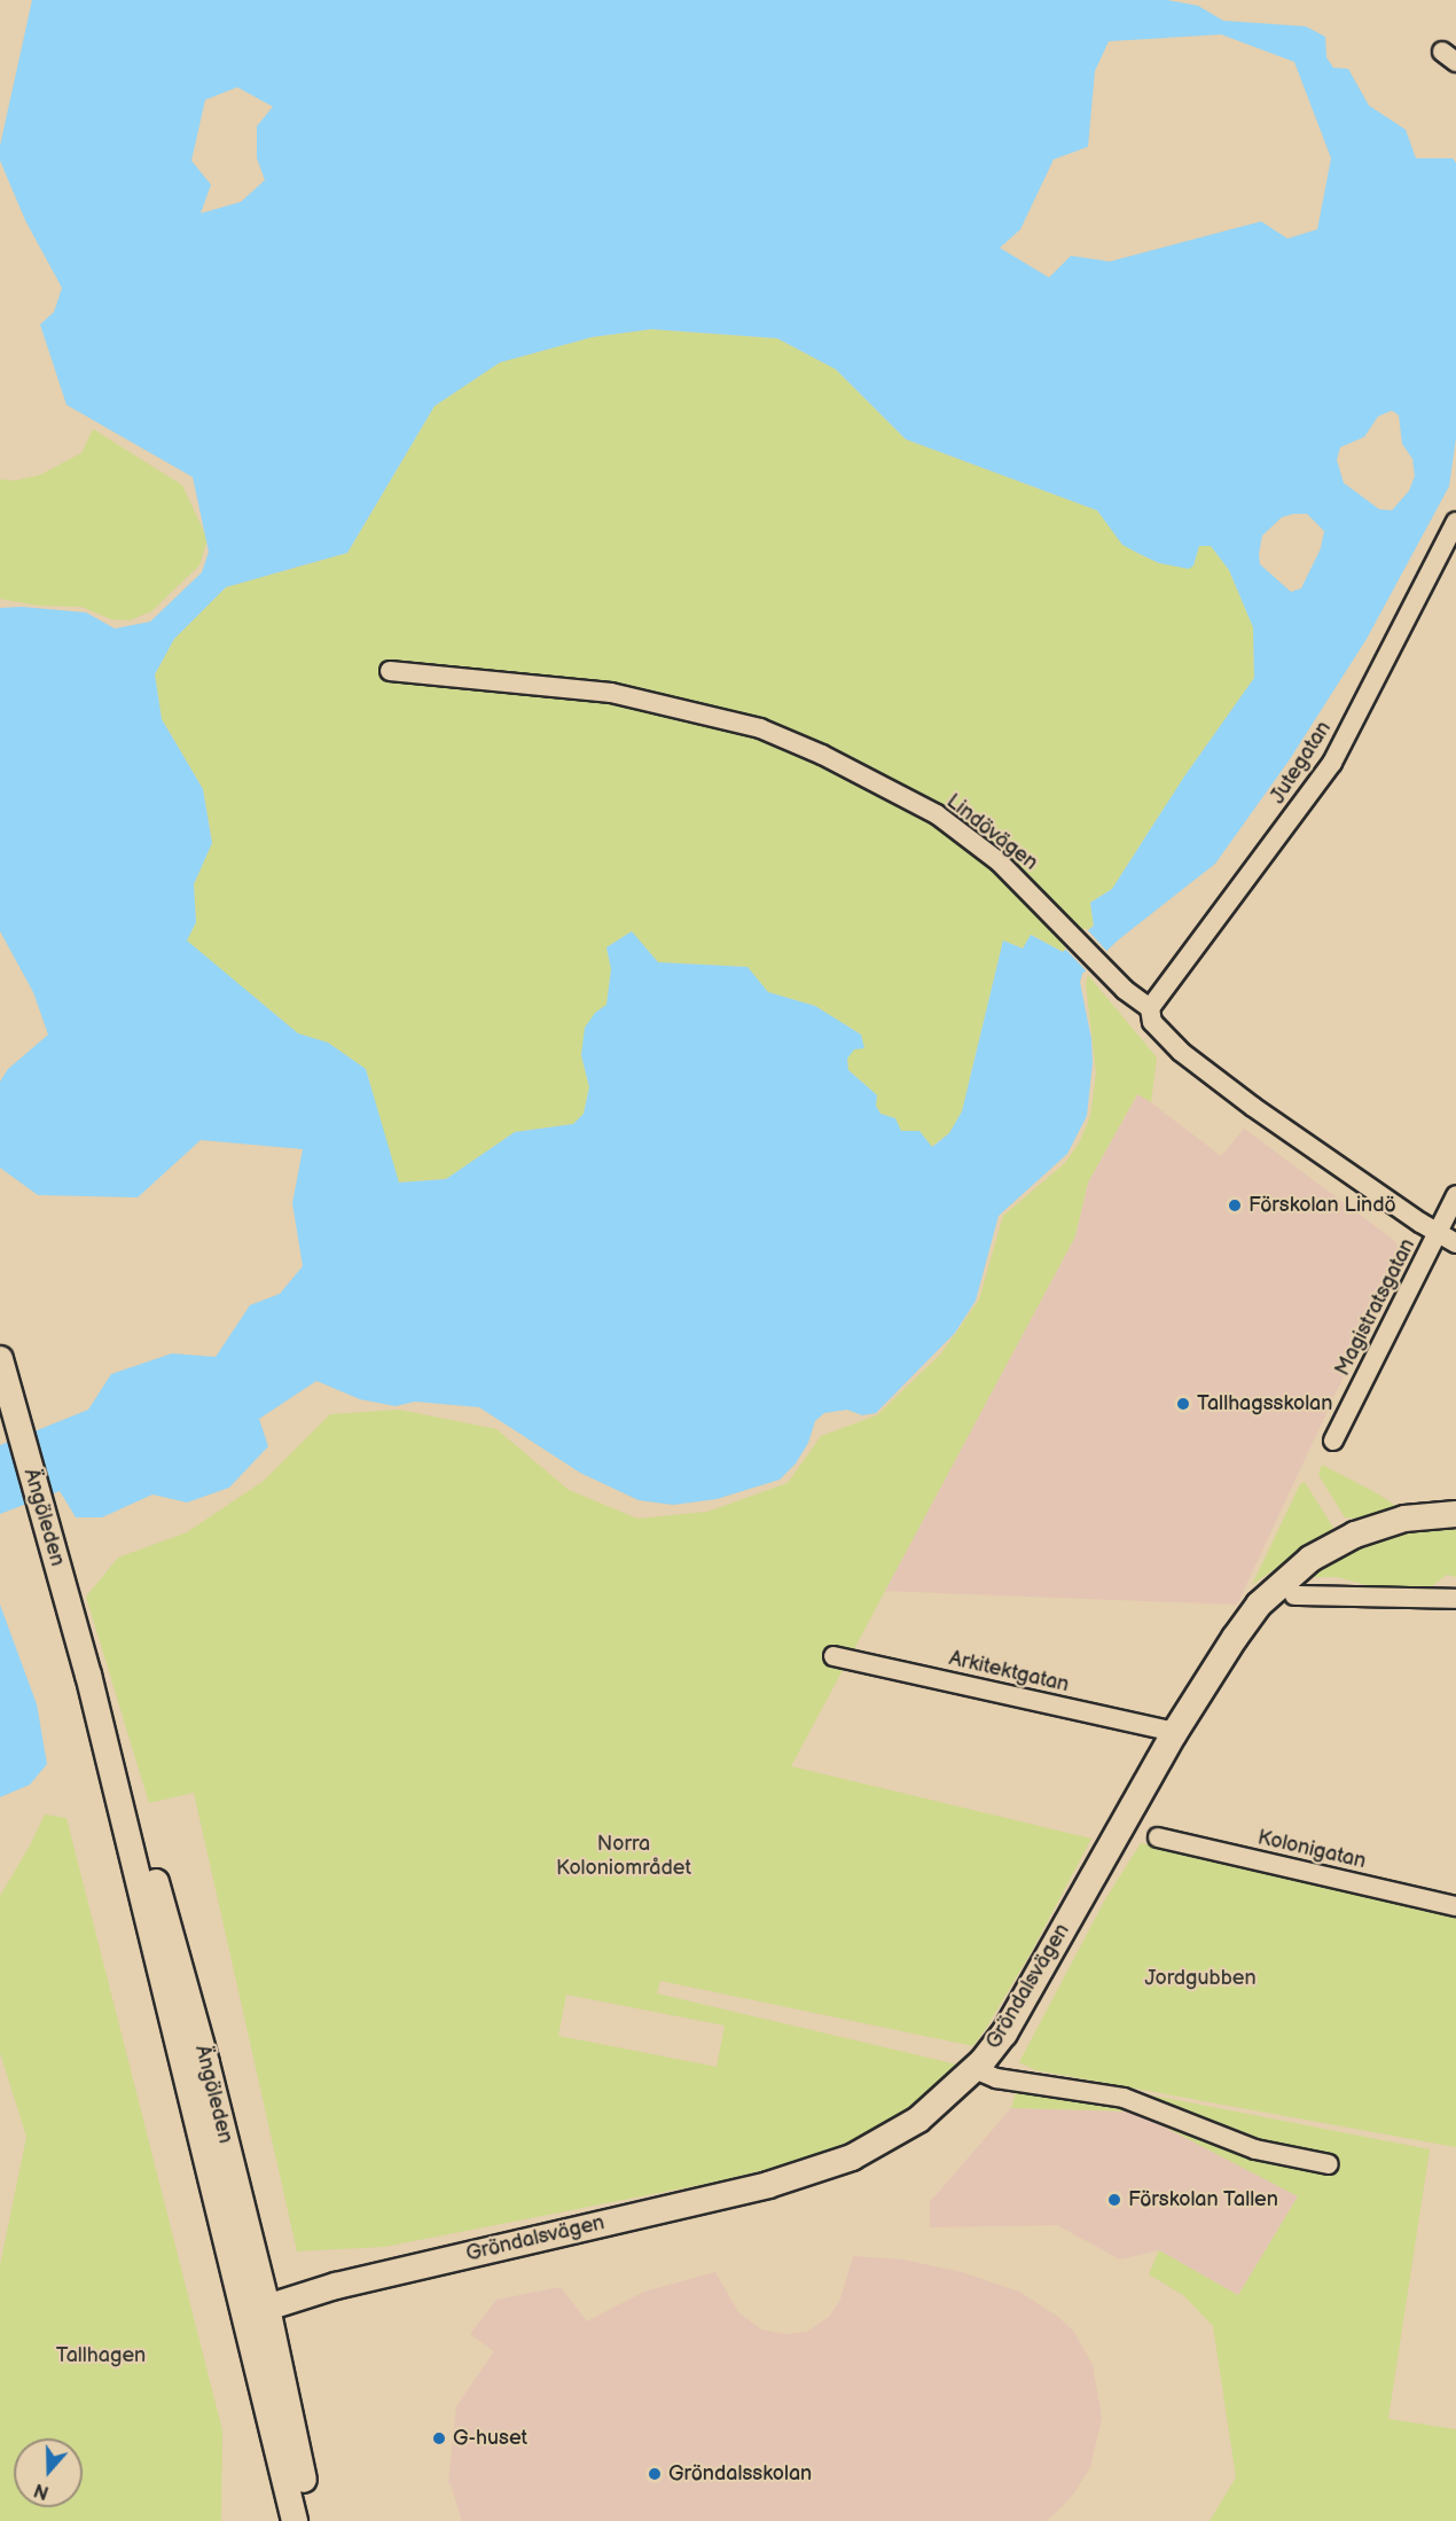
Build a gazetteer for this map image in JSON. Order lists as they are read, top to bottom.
{
  "streets": {
    "street": [
      "Jutegatan",
      "Lindövägen",
      "Magistratsgatan",
      "Ängöleden",
      "Arkitektgatan",
      "Kolonigatan",
      "Gröndalsvägen"
    ]
  },
  "crossings": [
    ["Jutegatan", "Lindövägen"],
    ["Lindövägen", "Magistratsgatan"],
    ["Ängöleden", "Gröndalsvägen"],
    ["Arkitektgatan", "Gröndalsvägen"]
  ],
  "parks": ["Norra Koloniområdet", "Jordgubben", "Tallhagen"],
  "places": [
    "Förskolan Lindö",
    "Tallhagsskolan",
    "Förskolan Tallen",
    "G-huset",
    "Gröndalsskolan"
  ],
  "north": "bottom"
}
